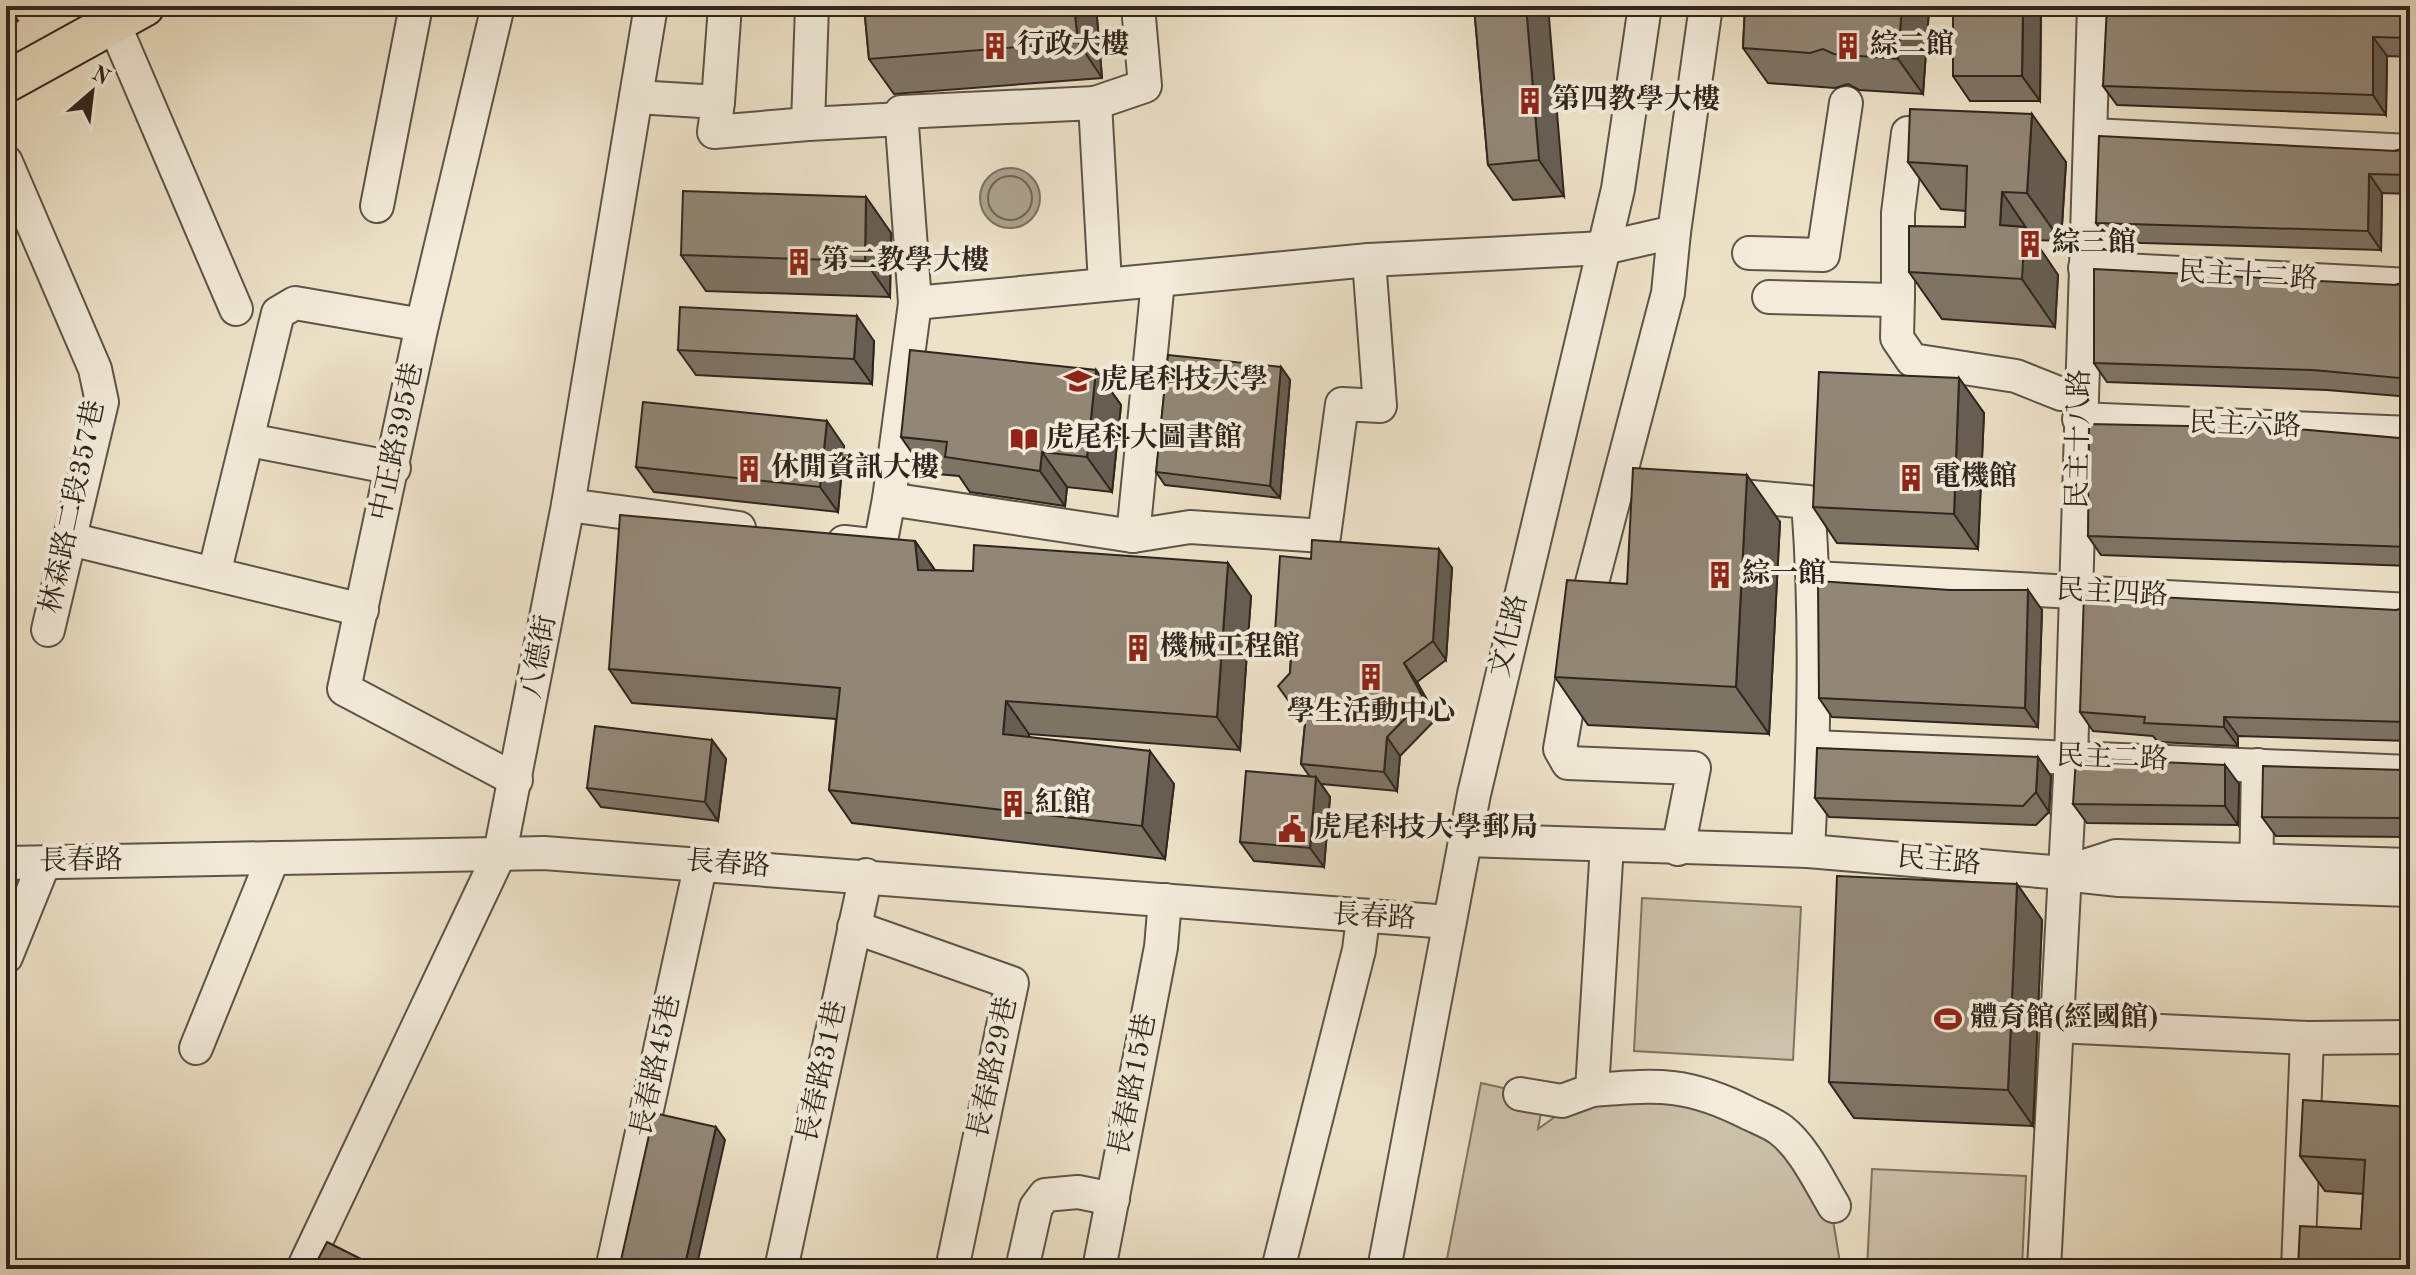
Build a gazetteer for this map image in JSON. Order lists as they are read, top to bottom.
{
  "streets": {
    "street": [
      "民主十二路",
      "民主六路",
      "民主十八路",
      "中正路395巷",
      "林森路二段357巷",
      "民主四路",
      "文化路",
      "八德街",
      "民主二路",
      "長春路",
      "民主路",
      "長春路45巷",
      "長春路29巷",
      "長春路31巷",
      "長春路15巷"
    ]
  },
  "crossings": [
    ["民主十二路", "民主十八路"],
    ["民主六路", "民主十八路"],
    ["民主十八路", "民主四路"],
    ["民主十八路", "民主二路"],
    ["民主十八路", "民主路"],
    ["中正路395巷", "八德街"],
    ["文化路", "長春路"],
    ["文化路", "民主路"],
    ["八德街", "長春路"],
    ["長春路", "長春路45巷"],
    ["長春路", "長春路31巷"],
    ["長春路", "長春路15巷"],
    ["長春路29巷", "長春路31巷"]
  ],
  "places": {
    "building": [
      "行政大樓",
      "綜二館",
      "第四教學大樓",
      "綜三館",
      "第二教學大樓",
      "休閒資訊大樓",
      "電機館",
      "綜一館",
      "機械工程館",
      "學生活動中心",
      "紅館"
    ],
    "school or university": ["虎尾科技大學"],
    "library": ["虎尾科大圖書館"],
    "public building": ["虎尾科技大學郵局"],
    "sports": ["體育館(經國館)"]
  },
  "north": "top right"
}
